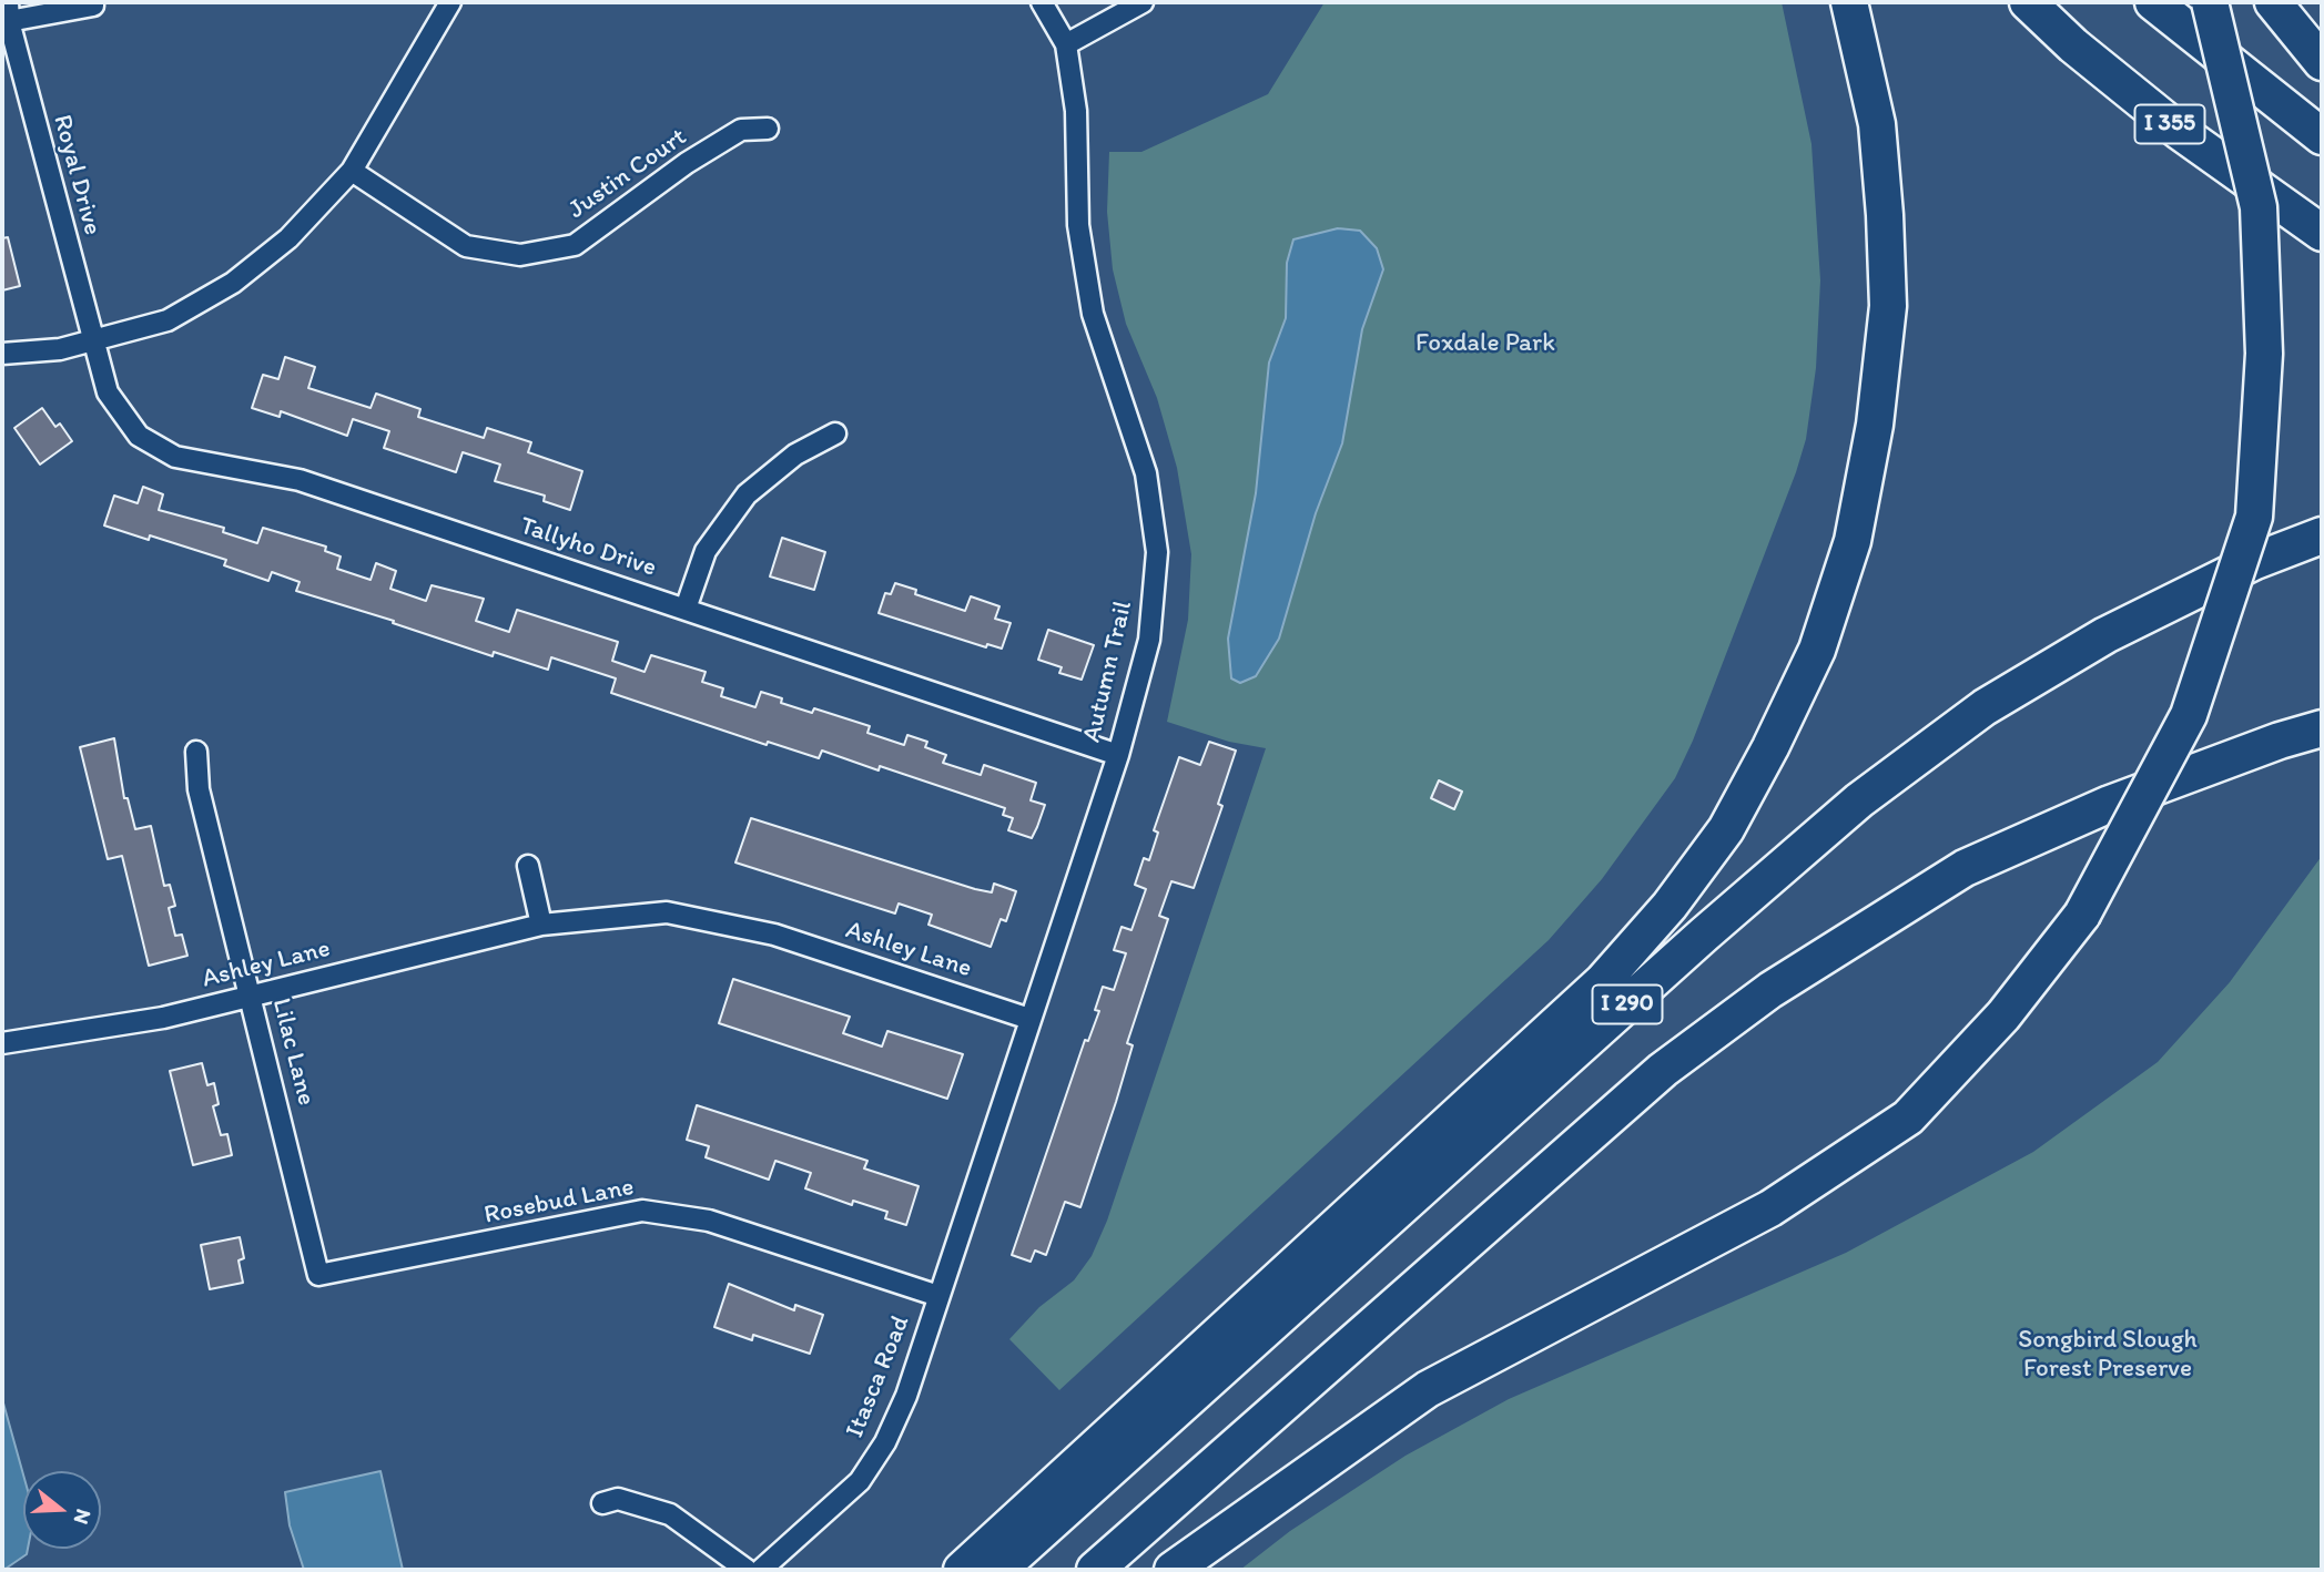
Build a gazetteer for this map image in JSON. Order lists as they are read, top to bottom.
{
  "streets": {
    "highway": ["I 355", "I 290"],
    "street": [
      "Justin Court",
      "Royal Drive",
      "Tallyho Drive",
      "Autumn Trail",
      "Ashley Lane",
      "Lilac Lane",
      "Rosebud Lane",
      "Itasca Road"
    ]
  },
  "crossings": [
    ["Royal Drive", "Tallyho Drive"],
    ["Tallyho Drive", "Autumn Trail"],
    ["Autumn Trail", "Ashley Lane"],
    ["Autumn Trail", "Rosebud Lane"],
    ["Autumn Trail", "Itasca Road"],
    ["Ashley Lane", "Lilac Lane"],
    ["Lilac Lane", "Rosebud Lane"],
    ["Rosebud Lane", "Itasca Road"]
  ],
  "parks": ["Foxdale Park", "Songbird Slough Forest Preserve"],
  "north": "right"
}
